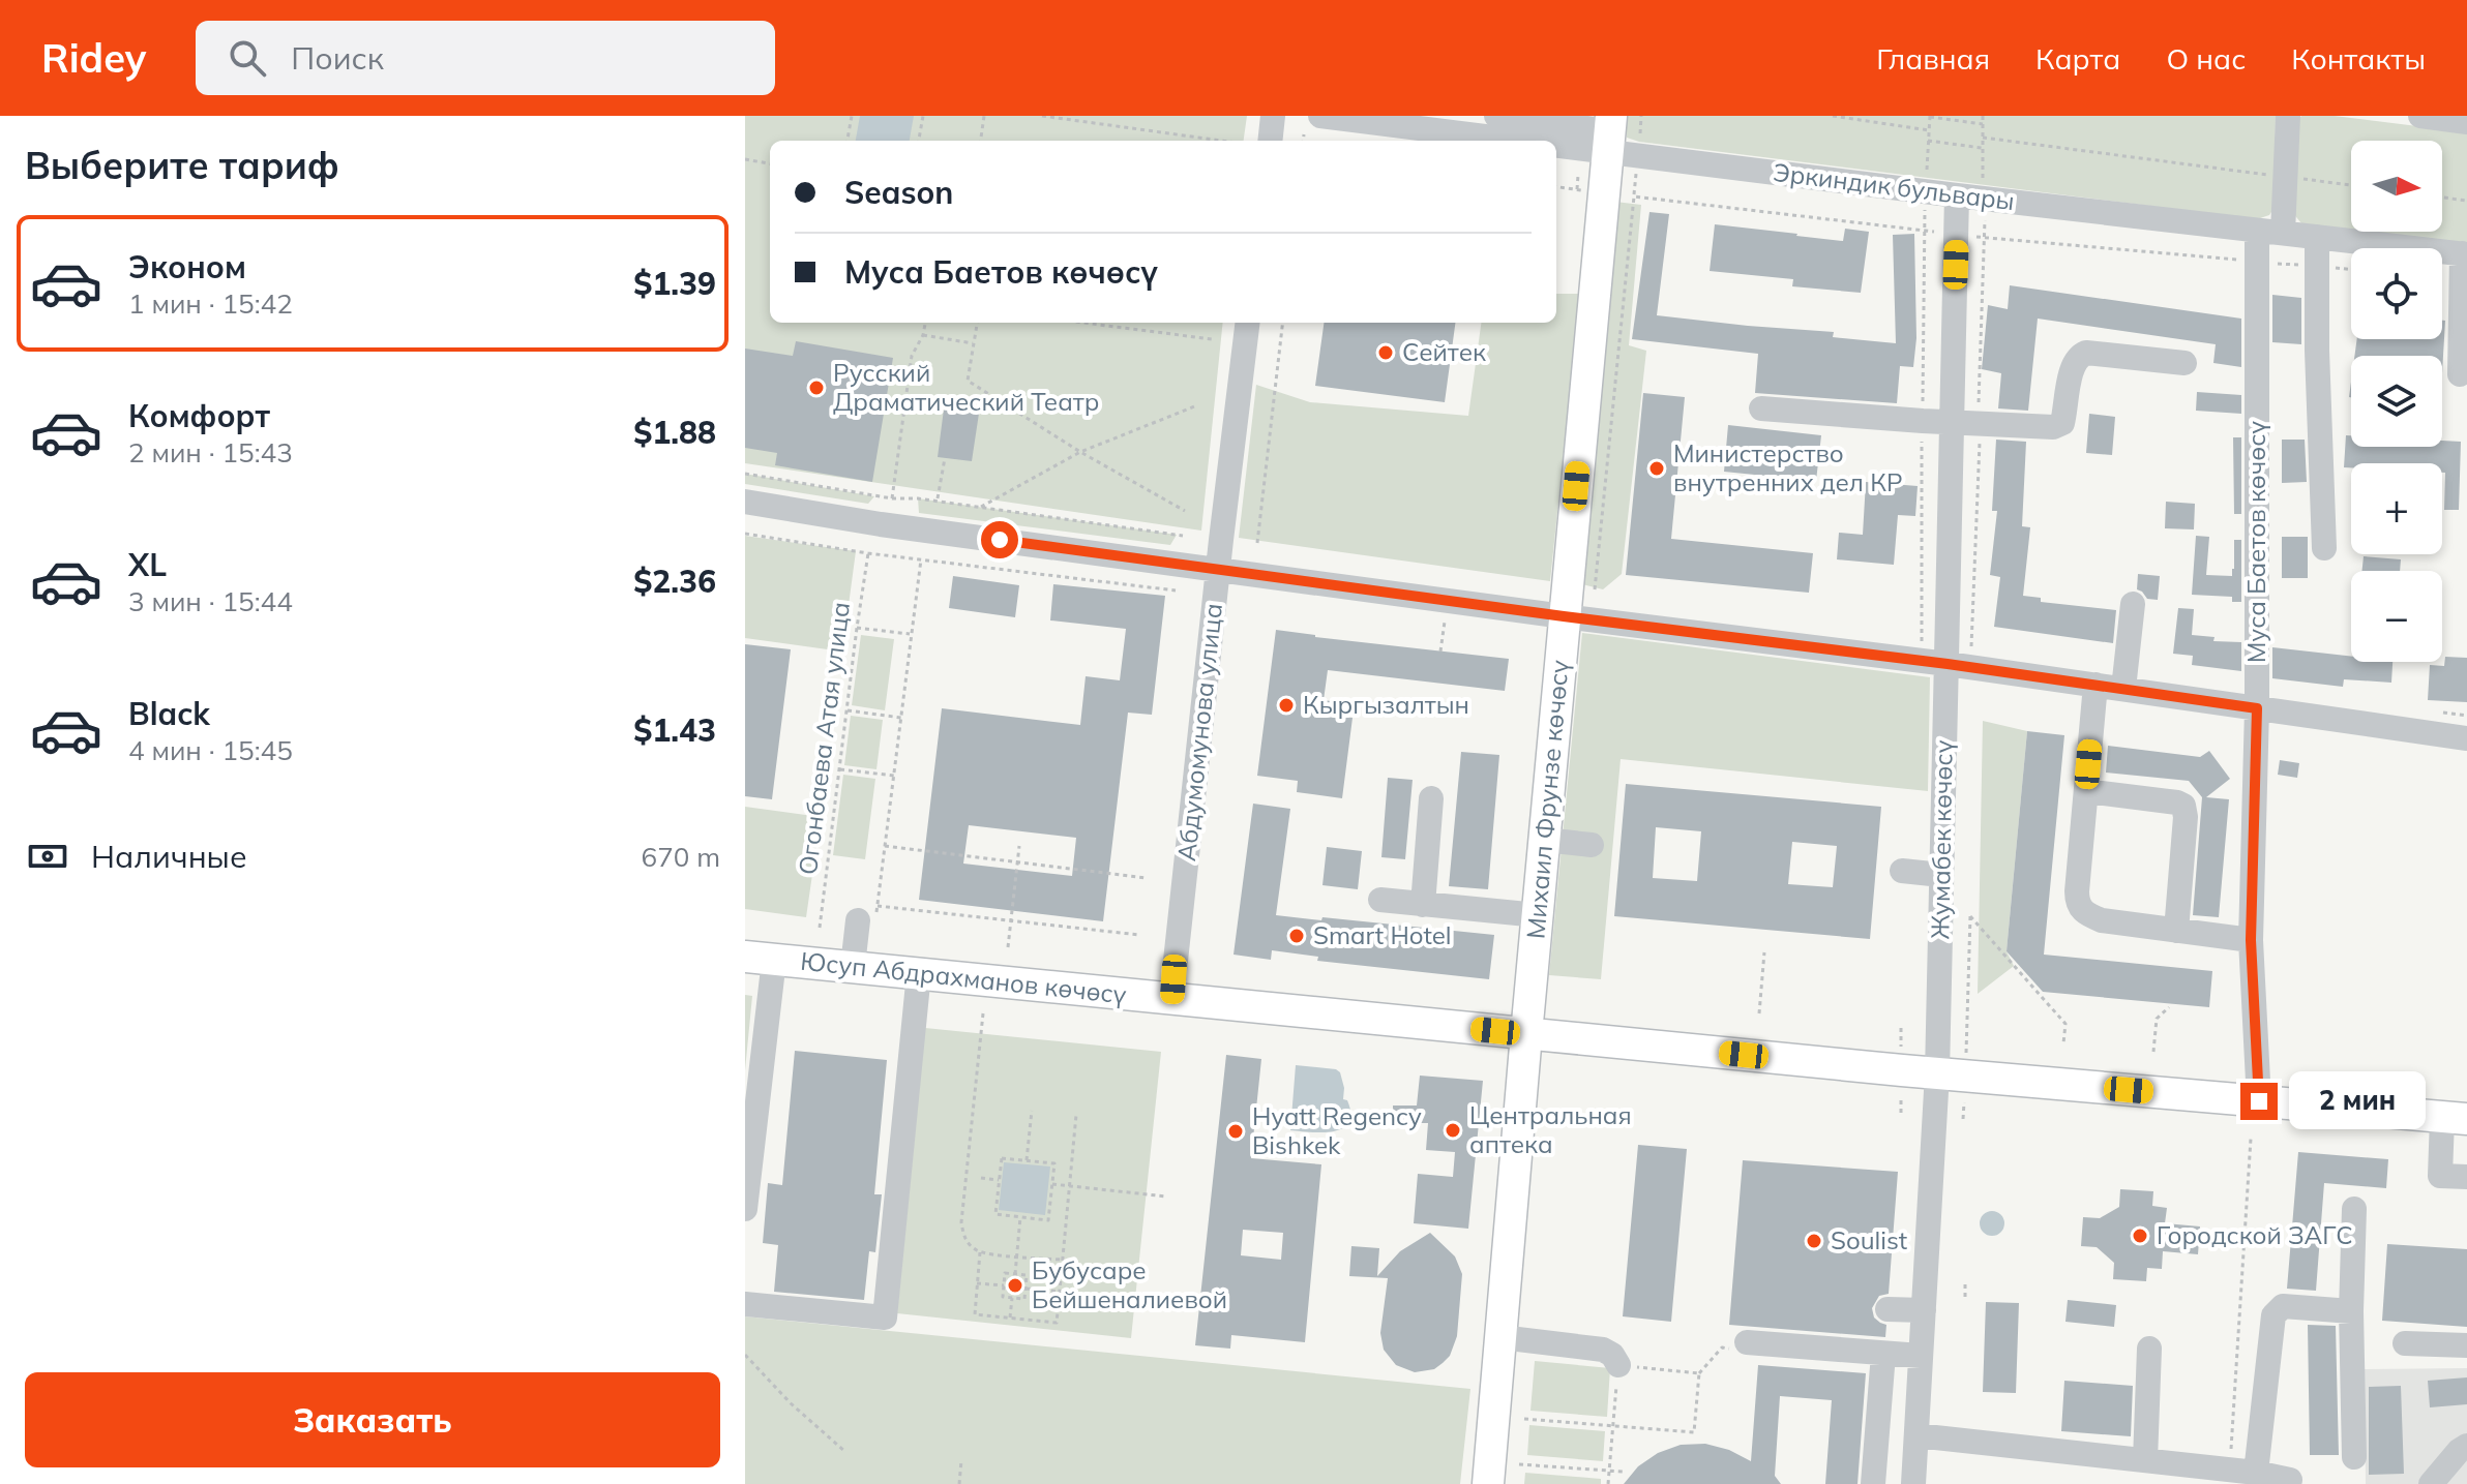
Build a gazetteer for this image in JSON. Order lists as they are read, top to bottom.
{
  "streets": {
    "main road": ["Михаил Фрунзе көчөсү", "Юсуп Абдрахманов көчөсү"],
    "street": [
      "Эркиндик бульвары",
      "Муса Баетов көчөсү",
      "Абдумомунова улица",
      "Жумабек көчөсү"
    ],
    "path": ["Огонбаева Атая улица"]
  },
  "crossings": [
    ["Эркиндик бульвары", "Муса Баетов көчөсү"],
    ["Эркиндик бульвары", "Михаил Фрунзе көчөсү"],
    ["Эркиндик бульвары", "Жумабек көчөсү"],
    ["Муса Баетов көчөсү", "Юсуп Абдрахманов көчөсү"],
    ["Абдумомунова улица", "Юсуп Абдрахманов көчөсү"],
    ["Михаил Фрунзе көчөсү", "Юсуп Абдрахманов көчөсү"],
    ["Жумабек көчөсү", "Юсуп Абдрахманов көчөсү"]
  ],
  "places": [
    "Сейтек",
    "Русский Драматический Театр",
    "Министерство внутренних дел КР",
    "Кыргызалтын",
    "Smart Hotel",
    "Центральная аптека",
    "Hyatt Regency Bishkek",
    "Городской ЗАГС",
    "Soulist",
    "Бубусаре Бейшеналиевой"
  ],
  "north": "right",
  "page": {
    "header": "Ridey",
    "search": "Поиск",
    "nav": [
      "Главная",
      "Карта",
      "О нас",
      "Контакты"
    ],
    "heading": "Выберите тариф",
    "map_buttons": ["+", "−"],
    "banner": ["Season", "Муса Баетов көчөсү"],
    "list": [
      {
        "name": "Эконом",
        "note": "1 мин · 15:42",
        "value": "$1.39"
      },
      {
        "name": "Комфорт",
        "note": "2 мин · 15:43",
        "value": "$1.88"
      },
      {
        "name": "XL",
        "note": "3 мин · 15:44",
        "value": "$2.36"
      },
      {
        "name": "Black",
        "note": "4 мин · 15:45",
        "value": "$1.43"
      }
    ],
    "pay": ["Наличные", "670 m"],
    "bubble": "2 мин",
    "buttons": "Заказать"
  }
}
